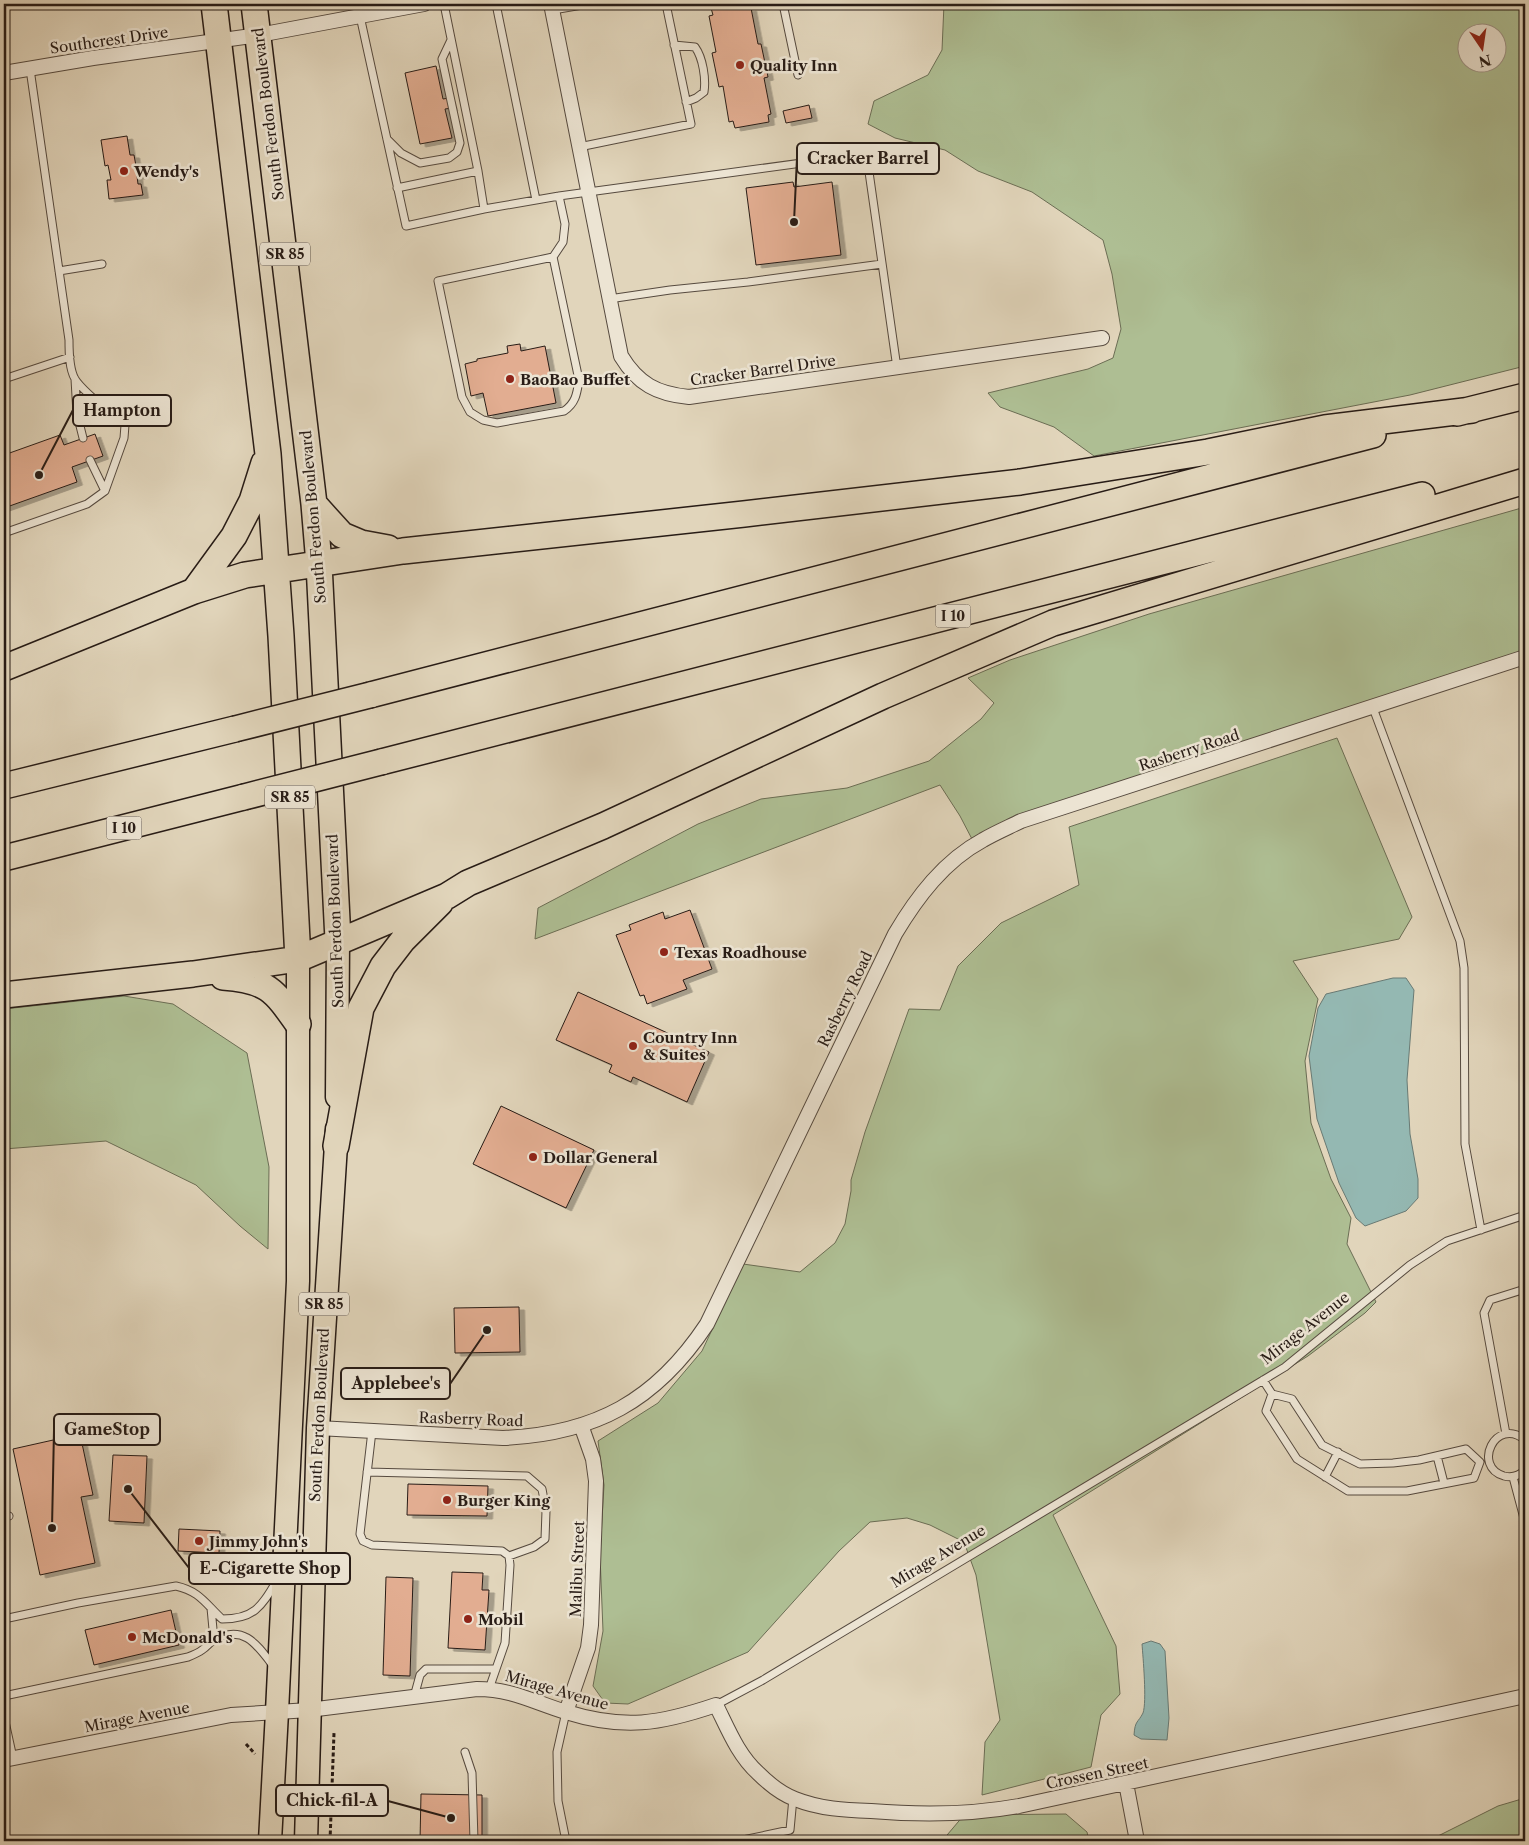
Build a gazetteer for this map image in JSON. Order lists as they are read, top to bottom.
{
  "streets": {
    "highway": ["South Ferdon Boulevard", "SR 85", "I 10"],
    "street": [
      "Southcrest Drive",
      "Cracker Barrel Drive",
      "Rasberry Road",
      "Mirage Avenue",
      "Malibu Street",
      "Crossen Street"
    ]
  },
  "crossings": [
    ["Southcrest Drive", "South Ferdon Boulevard"],
    ["South Ferdon Boulevard", "Rasberry Road"],
    ["South Ferdon Boulevard", "Mirage Avenue"],
    ["Rasberry Road", "Malibu Street"],
    ["Mirage Avenue", "Malibu Street"],
    ["Mirage Avenue", "Crossen Street"]
  ],
  "places": [
    "Quality Inn",
    "Wendy's",
    "Cracker Barrel",
    "BaoBao Buffet",
    "Hampton",
    "Texas Roadhouse",
    "Country Inn & Suites",
    "Dollar General",
    "Applebee's",
    "E-Cigarette Shop",
    "Burger King",
    "GameStop",
    "Jimmy John's",
    "Mobil",
    "McDonald's",
    "Chick-fil-A"
  ],
  "north": "bottom"
}
